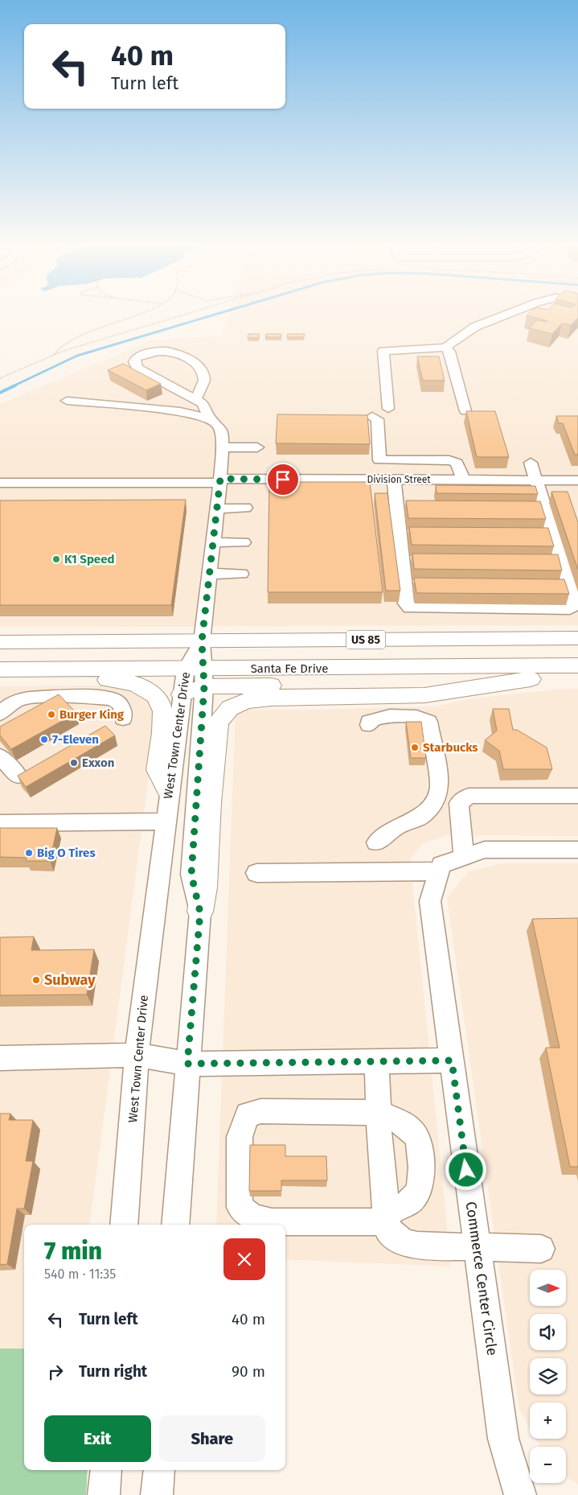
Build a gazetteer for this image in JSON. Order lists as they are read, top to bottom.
{
  "streets": {
    "highway": ["US 85"],
    "street": ["Division Street", "West Town Center Drive", "Commerce Center Circle"]
  },
  "crossings": [
    ["US 85", "West Town Center Drive"]
  ],
  "places": [
    "K1 Speed",
    "Burger King",
    "7-Eleven",
    "Starbucks",
    "Exxon",
    "Big O Tires",
    "Subway"
  ],
  "north": "right",
  "page": {
    "turn": ["40 m", "Turn left"],
    "heading": ["7 min", "540 m · 11:35"],
    "map_buttons": ["+", "−"],
    "list": [
      {
        "name": "Turn left",
        "value": "40 m"
      },
      {
        "name": "Turn right",
        "value": "90 m"
      }
    ],
    "buttons": ["Exit", "Share"]
  }
}
